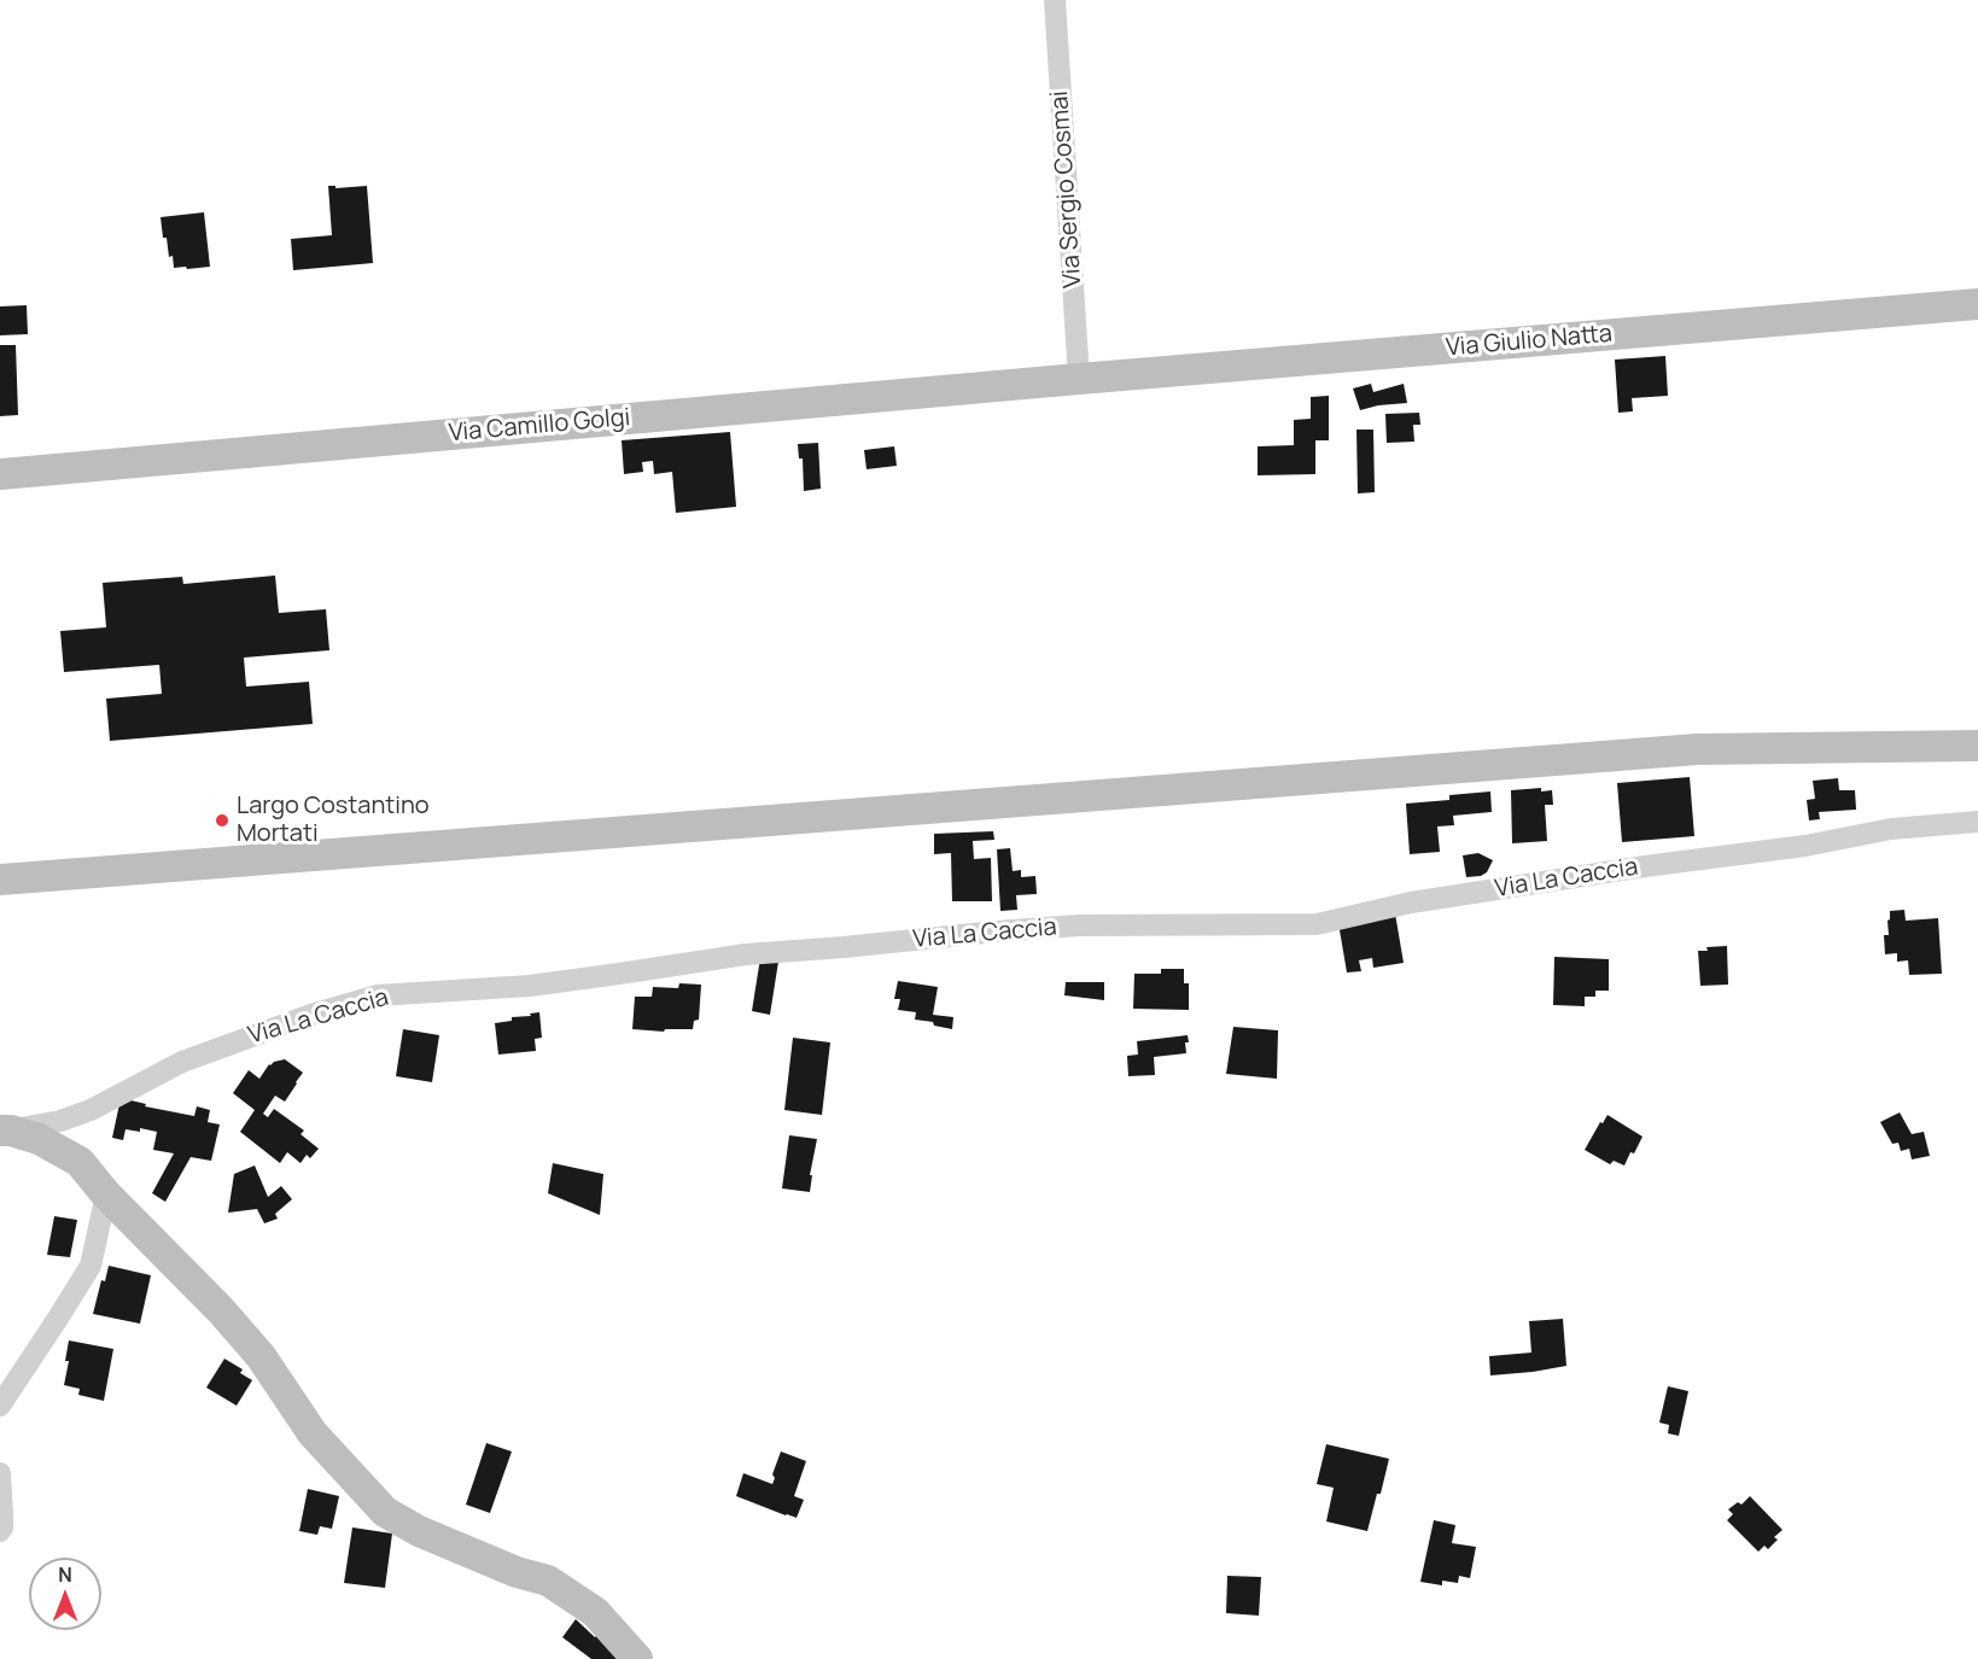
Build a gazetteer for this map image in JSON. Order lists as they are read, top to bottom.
{
  "streets": {
    "street": [
      "Via Sergio Cosmai",
      "Via Giulio Natta",
      "Via Camillo Golgi",
      "Via La Caccia"
    ]
  },
  "crossings": [
    ["Via Sergio Cosmai", "Via Giulio Natta"],
    ["Via Sergio Cosmai", "Via Camillo Golgi"],
    ["Via Giulio Natta", "Via Camillo Golgi"]
  ],
  "places": ["Largo Costantino Mortati"],
  "north": "top"
}
